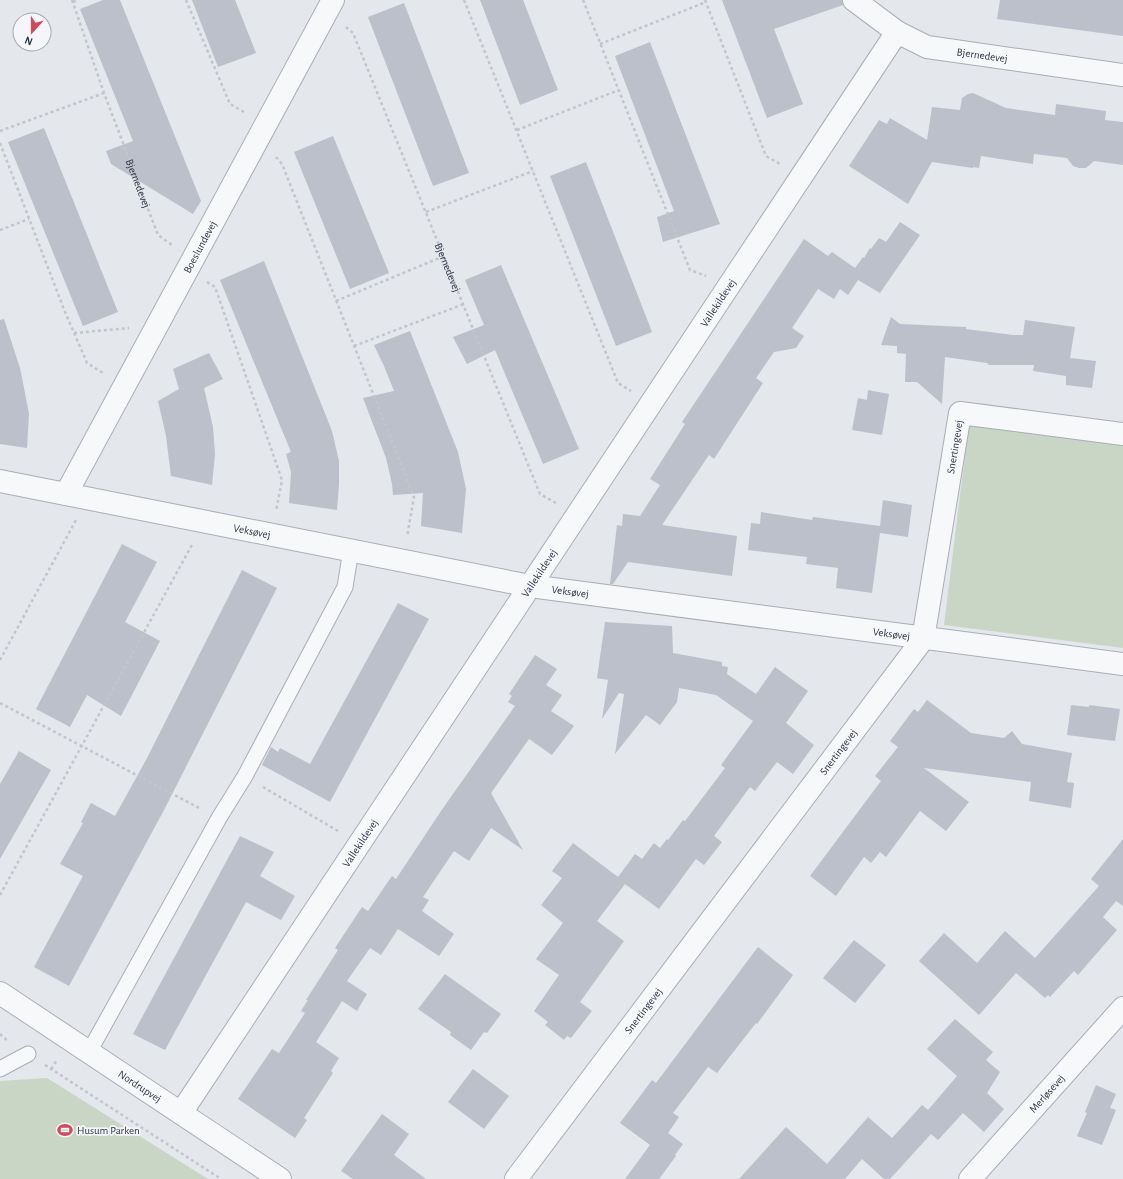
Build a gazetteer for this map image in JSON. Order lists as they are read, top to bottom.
{
  "streets": {
    "street": [
      "Bjernedevej",
      "Boeslundevej",
      "Vallekildevej",
      "Snertingevej",
      "Veksøvej",
      "Nordrupvej",
      "Merløsevej"
    ]
  },
  "crossings": [
    ["Bjernedevej", "Boeslundevej"],
    ["Bjernedevej", "Vallekildevej"],
    ["Bjernedevej", "Veksøvej"],
    ["Boeslundevej", "Veksøvej"],
    ["Vallekildevej", "Veksøvej"],
    ["Vallekildevej", "Nordrupvej"],
    ["Snertingevej", "Veksøvej"]
  ],
  "places": {
    "sports": ["Husum Parken"]
  },
  "north": "bottom"
}
